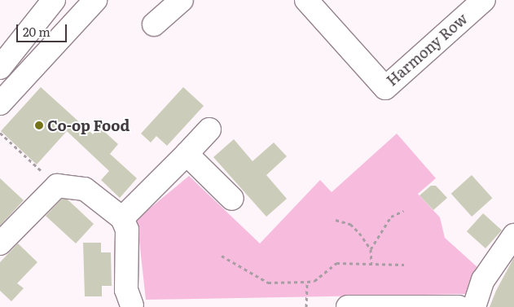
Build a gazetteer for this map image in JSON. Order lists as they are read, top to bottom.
{
  "streets": {
    "street": ["Harmony Row"]
  },
  "places": ["Co-op Food"],
  "scale_bar": "20 m"
}
